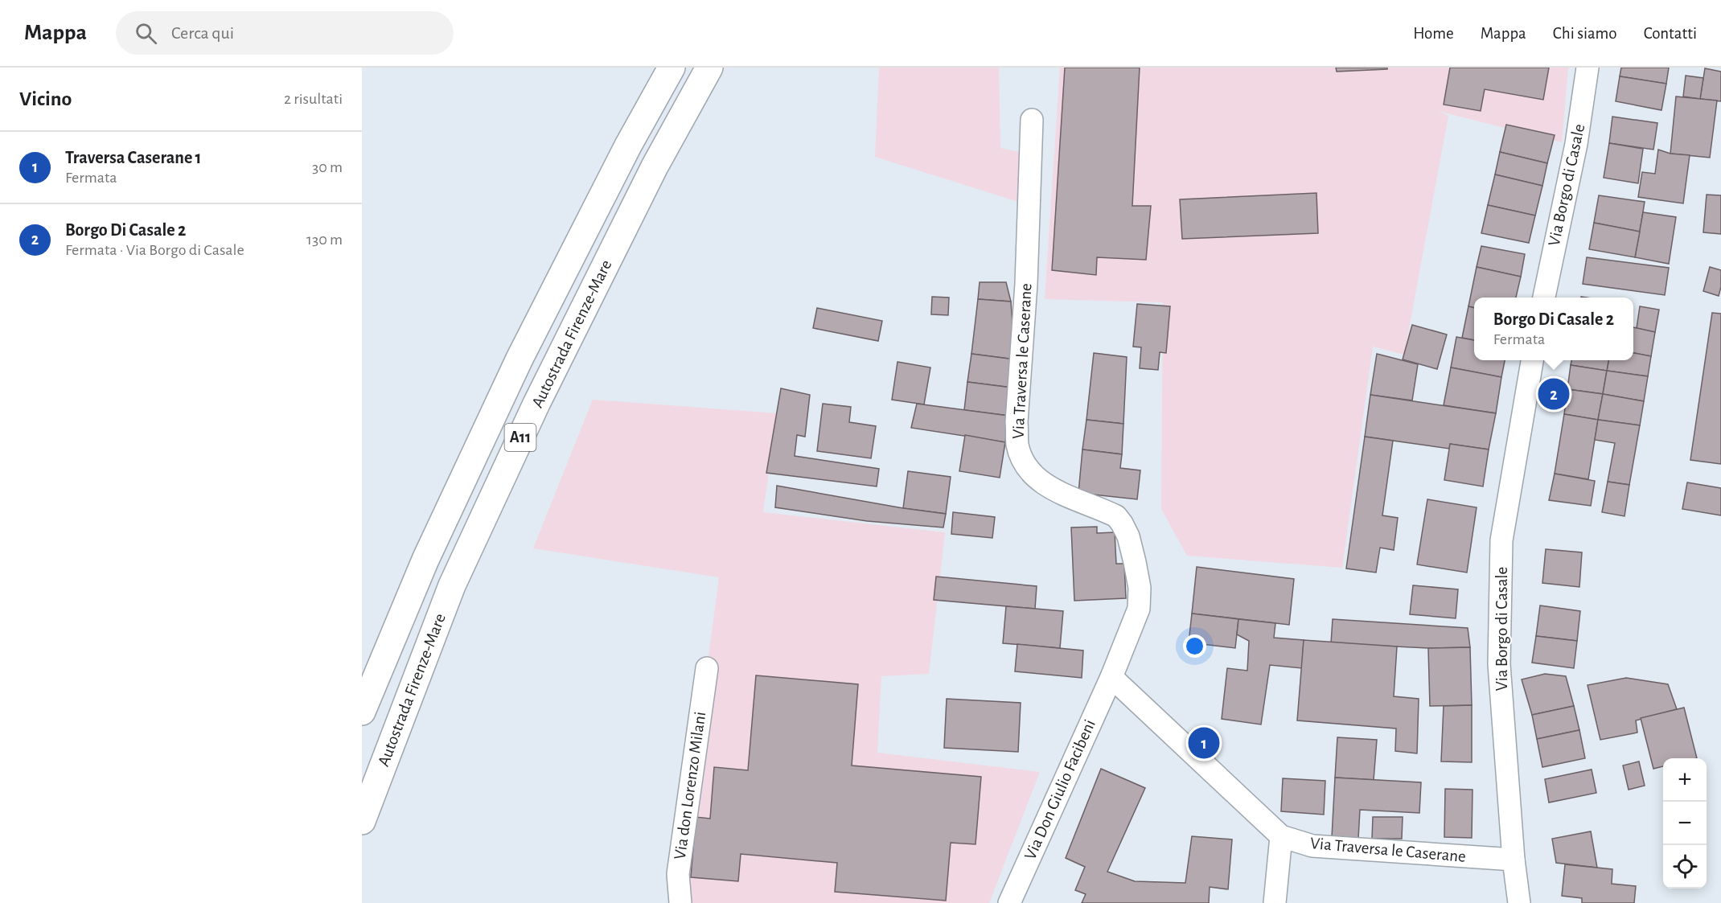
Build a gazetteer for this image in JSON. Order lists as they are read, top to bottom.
{
  "streets": {
    "highway": ["Autostrada Firenze-Mare", "A11"],
    "street": [
      "Via Borgo di Casale",
      "Via Traversa le Caserane",
      "Via don Lorenzo Milani",
      "Via Don Giulio Facibeni"
    ]
  },
  "crossings": [
    ["Via Borgo di Casale", "Via Traversa le Caserane"],
    ["Via Traversa le Caserane", "Via Don Giulio Facibeni"]
  ],
  "page": {
    "header": "Mappa",
    "search": "Cerca qui",
    "nav": [
      "Home",
      "Mappa",
      "Chi siamo",
      "Contatti"
    ],
    "heading": ["Vicino", "2 risultati"],
    "list": [
      {
        "mark": "1",
        "name": "Traversa Caserane 1",
        "note": "Fermata",
        "value": "30 m"
      },
      {
        "mark": "2",
        "name": "Borgo Di Casale 2",
        "note": "Fermata · Via Borgo di Casale",
        "value": "130 m"
      }
    ],
    "popup": ["Borgo Di Casale 2", "Fermata"],
    "pins": ["2", "1"],
    "map_buttons": ["+", "−"]
  }
}
